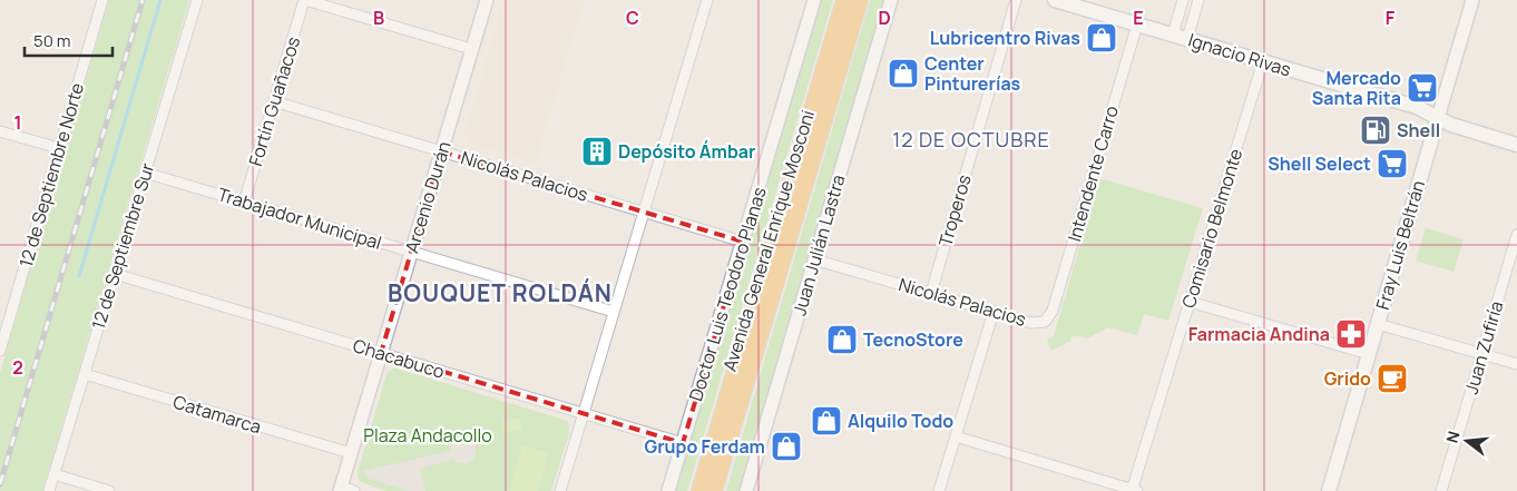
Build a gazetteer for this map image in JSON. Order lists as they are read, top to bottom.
{
  "streets": {
    "highway": ["Avenida General Enrique Mosconi"],
    "main road": ["Ignacio Rivas", "Fray Luis Beltrán"],
    "street": [
      "Fortín Guañacos",
      "Intendente Carro",
      "12 de Septiembre Norte",
      "Nicolás Palacios",
      "Arcenio Durán",
      "Troperos",
      "Trabajador Municipal",
      "Comisario Belmonte",
      "Juan Julián Lastra",
      "12 de Septiembre Sur",
      "Doctor Luis Teodoro Planas",
      "Juan Zufiría",
      "Chacabuco",
      "Catamarca"
    ]
  },
  "crossings": [
    ["Ignacio Rivas", "Intendente Carro"],
    ["Ignacio Rivas", "Comisario Belmonte"],
    ["Ignacio Rivas", "Fray Luis Beltrán"],
    ["Fortín Guañacos", "Nicolás Palacios"],
    ["Fortín Guañacos", "Trabajador Municipal"],
    ["Intendente Carro", "Nicolás Palacios"],
    ["Nicolás Palacios", "Arcenio Durán"],
    ["Nicolás Palacios", "Troperos"],
    ["Nicolás Palacios", "Juan Julián Lastra"],
    ["Nicolás Palacios", "Doctor Luis Teodoro Planas"],
    ["Arcenio Durán", "Trabajador Municipal"],
    ["Arcenio Durán", "Chacabuco"],
    ["Arcenio Durán", "Catamarca"],
    ["Trabajador Municipal", "12 de Septiembre Sur"],
    ["12 de Septiembre Sur", "Chacabuco"],
    ["12 de Septiembre Sur", "Catamarca"],
    ["Doctor Luis Teodoro Planas", "Chacabuco"]
  ],
  "districts": ["12 DE OCTUBRE", "BOUQUET ROLDÁN"],
  "parks": ["Plaza Andacollo"],
  "places": {
    "shop": [
      "Lubricentro Rivas",
      "Center Pinturerías",
      "TecnoStore",
      "Alquilo Todo",
      "Grupo Ferdam"
    ],
    "supermarket": ["Mercado Santa Rita", "Shell Select"],
    "fuel station": ["Shell"],
    "building": ["Depósito Ámbar"],
    "pharmacy": ["Farmacia Andina"],
    "cafe": ["Grido"]
  },
  "scale_bar": "50 m",
  "north": "left",
  "grid": {
    "columns": [
      "B",
      "C",
      "D",
      "E",
      "F"
    ],
    "rows": ["1", "2"]
  }
}
